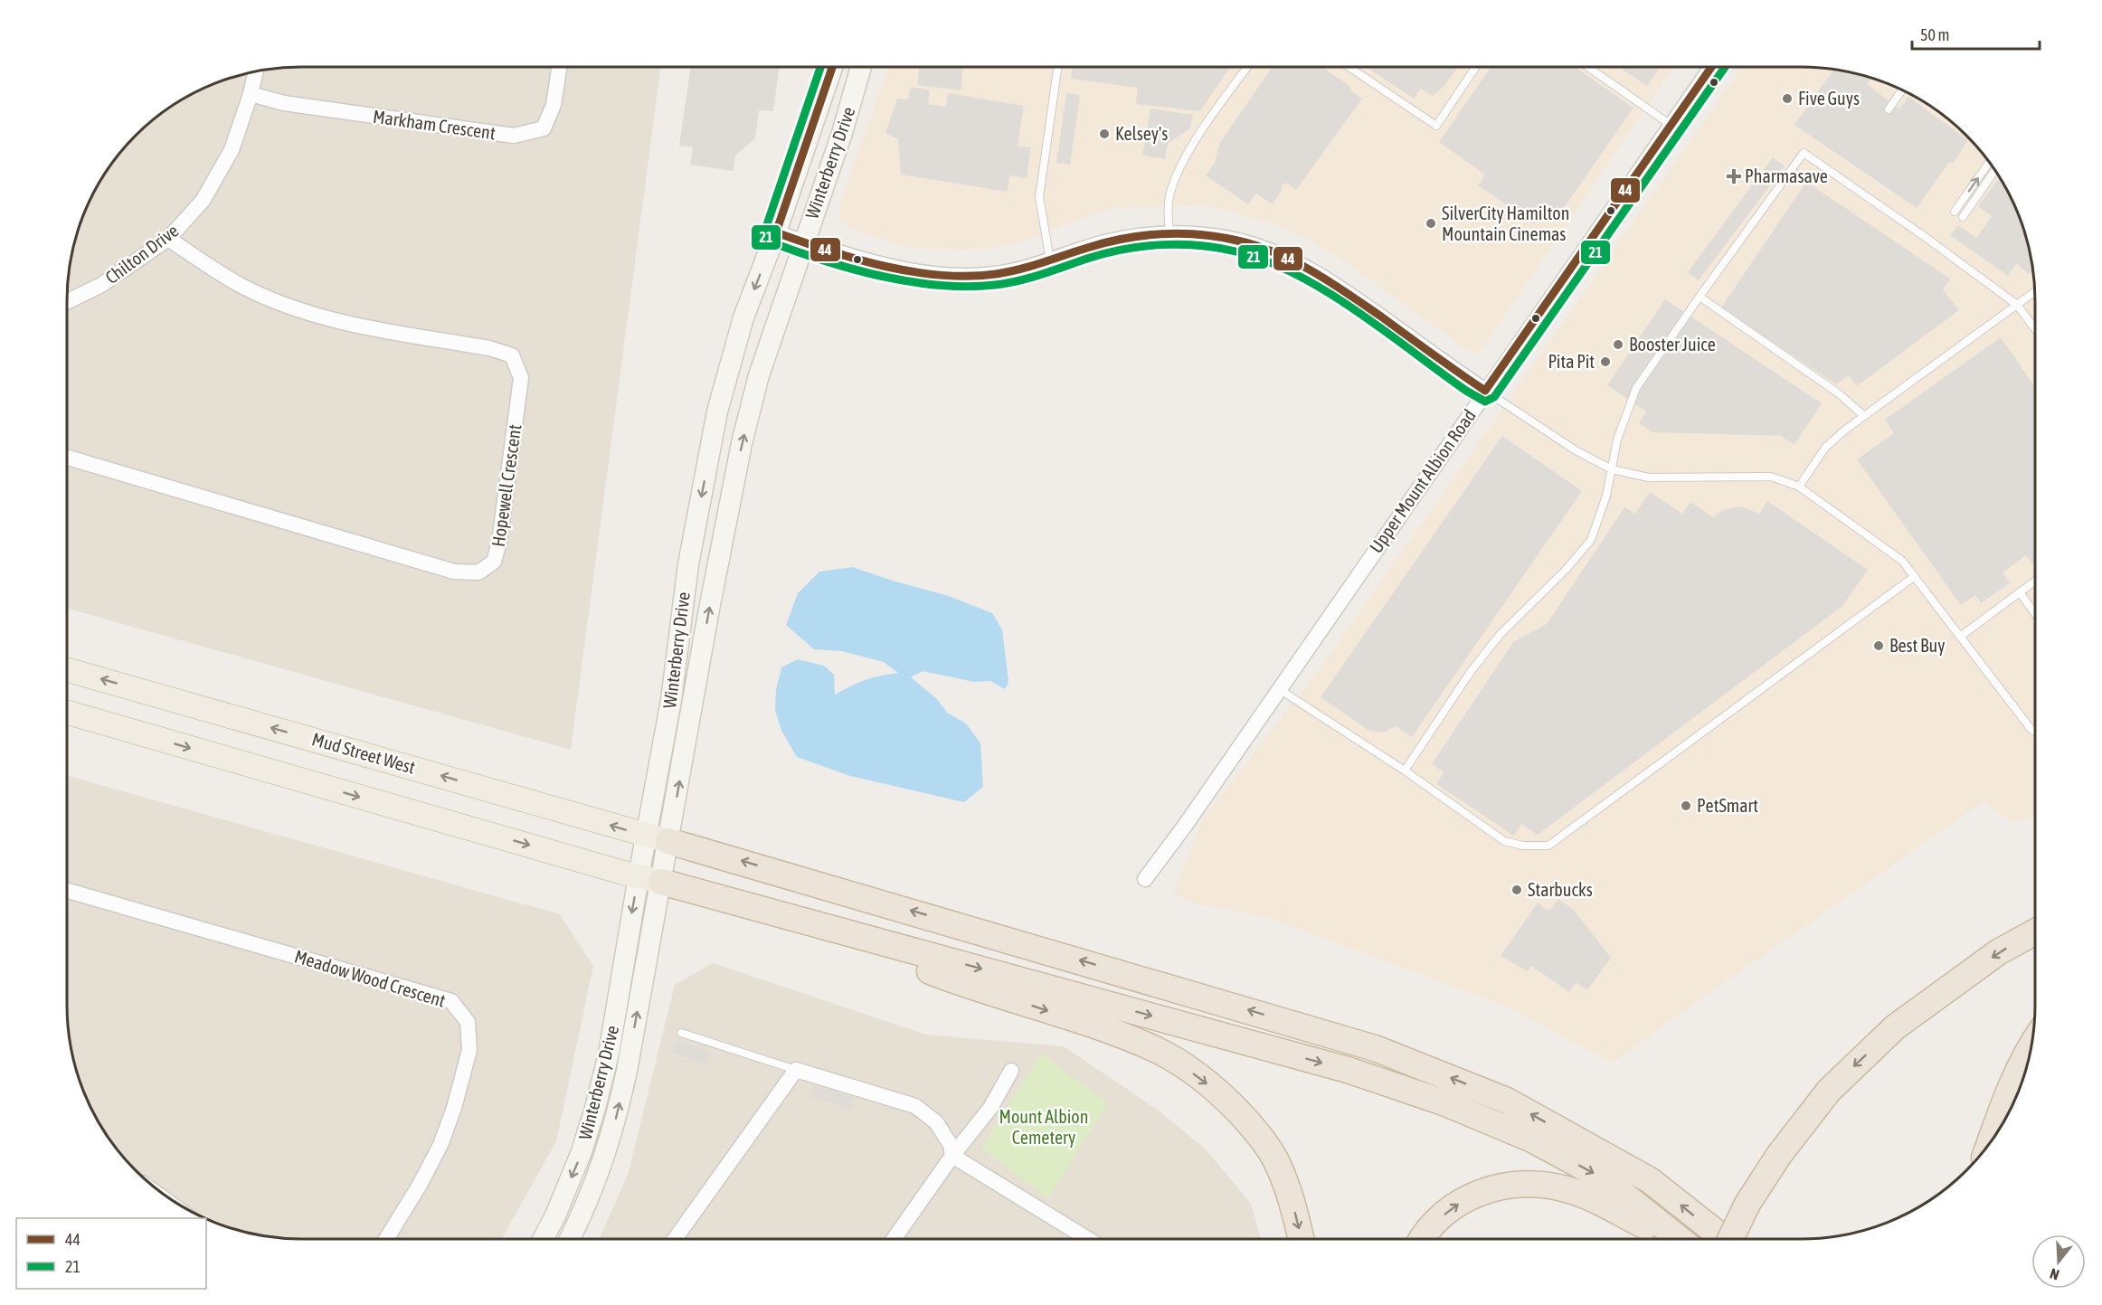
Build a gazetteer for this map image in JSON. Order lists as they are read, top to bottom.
{
  "streets": {
    "main road": ["Mud Street West"],
    "street": [
      "Markham Crescent",
      "Winterberry Drive",
      "Chilton Drive",
      "Upper Mount Albion Road",
      "Hopewell Crescent",
      "Meadow Wood Crescent"
    ]
  },
  "crossings": [
    ["Markham Crescent", "Chilton Drive"],
    ["Winterberry Drive", "Mud Street West"],
    ["Chilton Drive", "Hopewell Crescent"]
  ],
  "parks": ["Mount Albion Cemetery"],
  "places": {
    "other": [
      "Five Guys",
      "Kelsey's",
      "SilverCity Hamilton Mountain Cinemas",
      "Booster Juice",
      "Pita Pit",
      "Best Buy",
      "PetSmart",
      "Starbucks"
    ],
    "health": ["Pharmasave"]
  },
  "lines": ["transit line 44", "transit line 21"],
  "legend": ["44", "21"],
  "scale_bar": "50 m",
  "north": "bottom"
}
